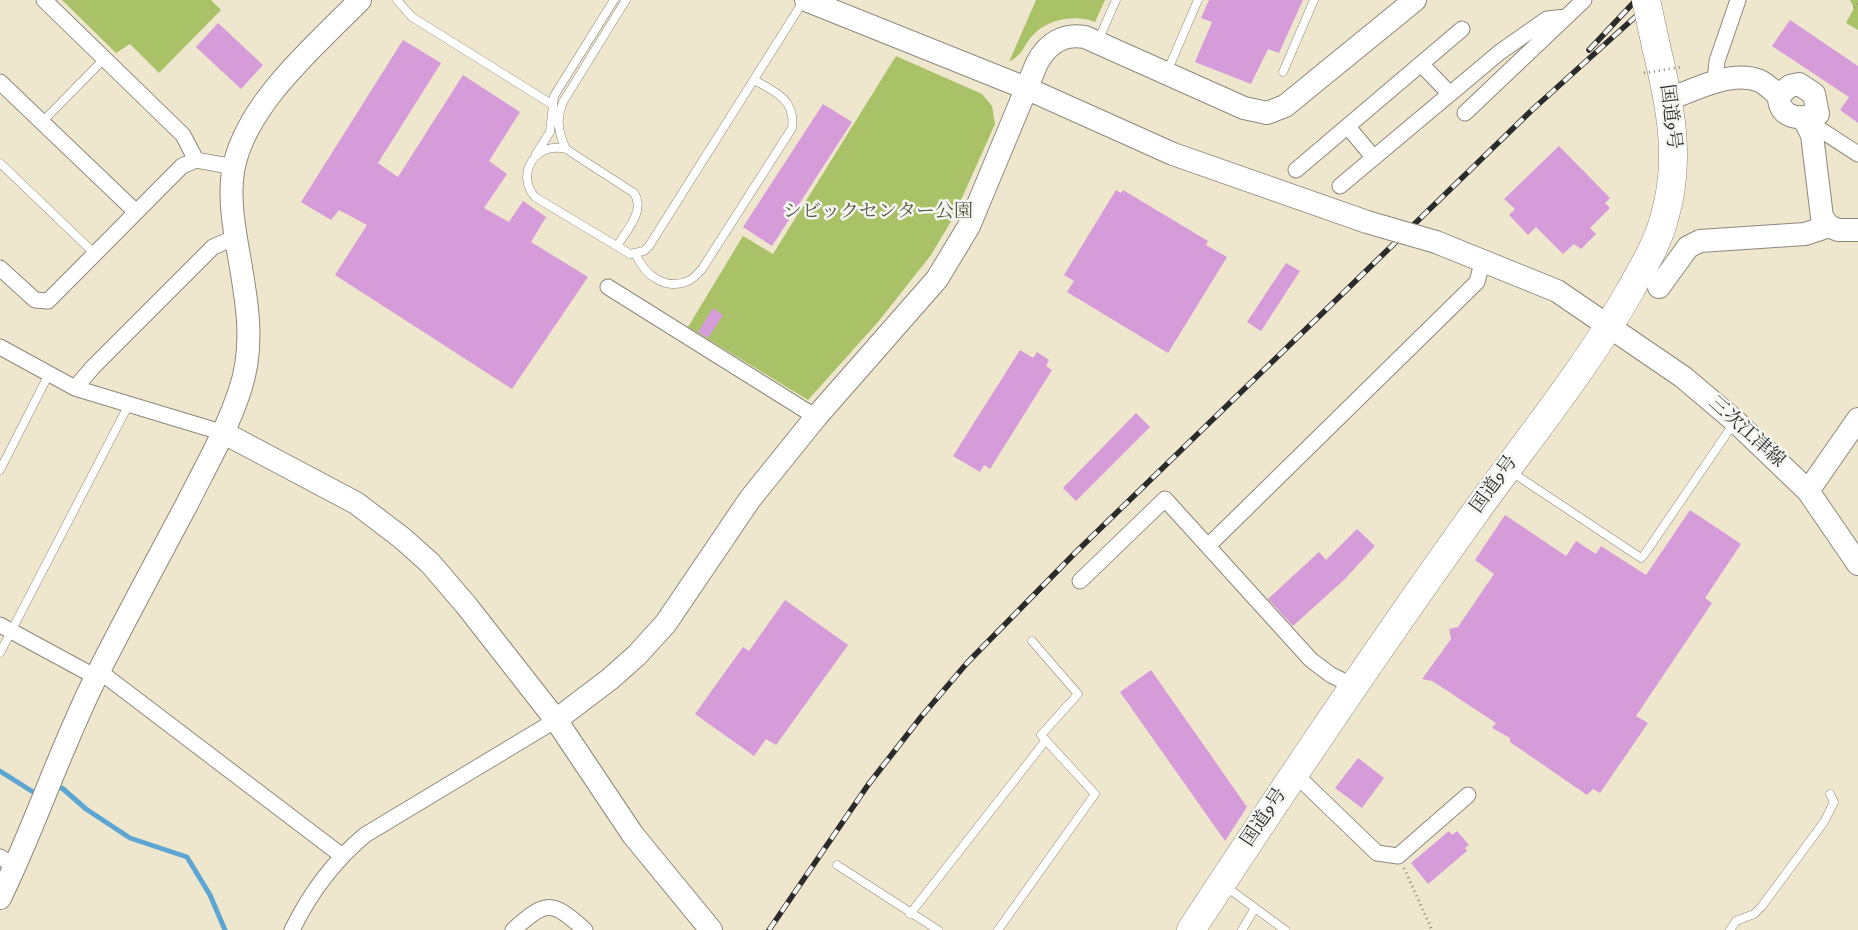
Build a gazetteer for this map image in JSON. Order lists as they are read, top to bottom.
{
  "streets": {
    "highway": ["国道9号"],
    "street": ["三次江津線"]
  },
  "crossings": [
    ["国道9号", "三次江津線"]
  ],
  "parks": ["シビックセンター公園"]
}
